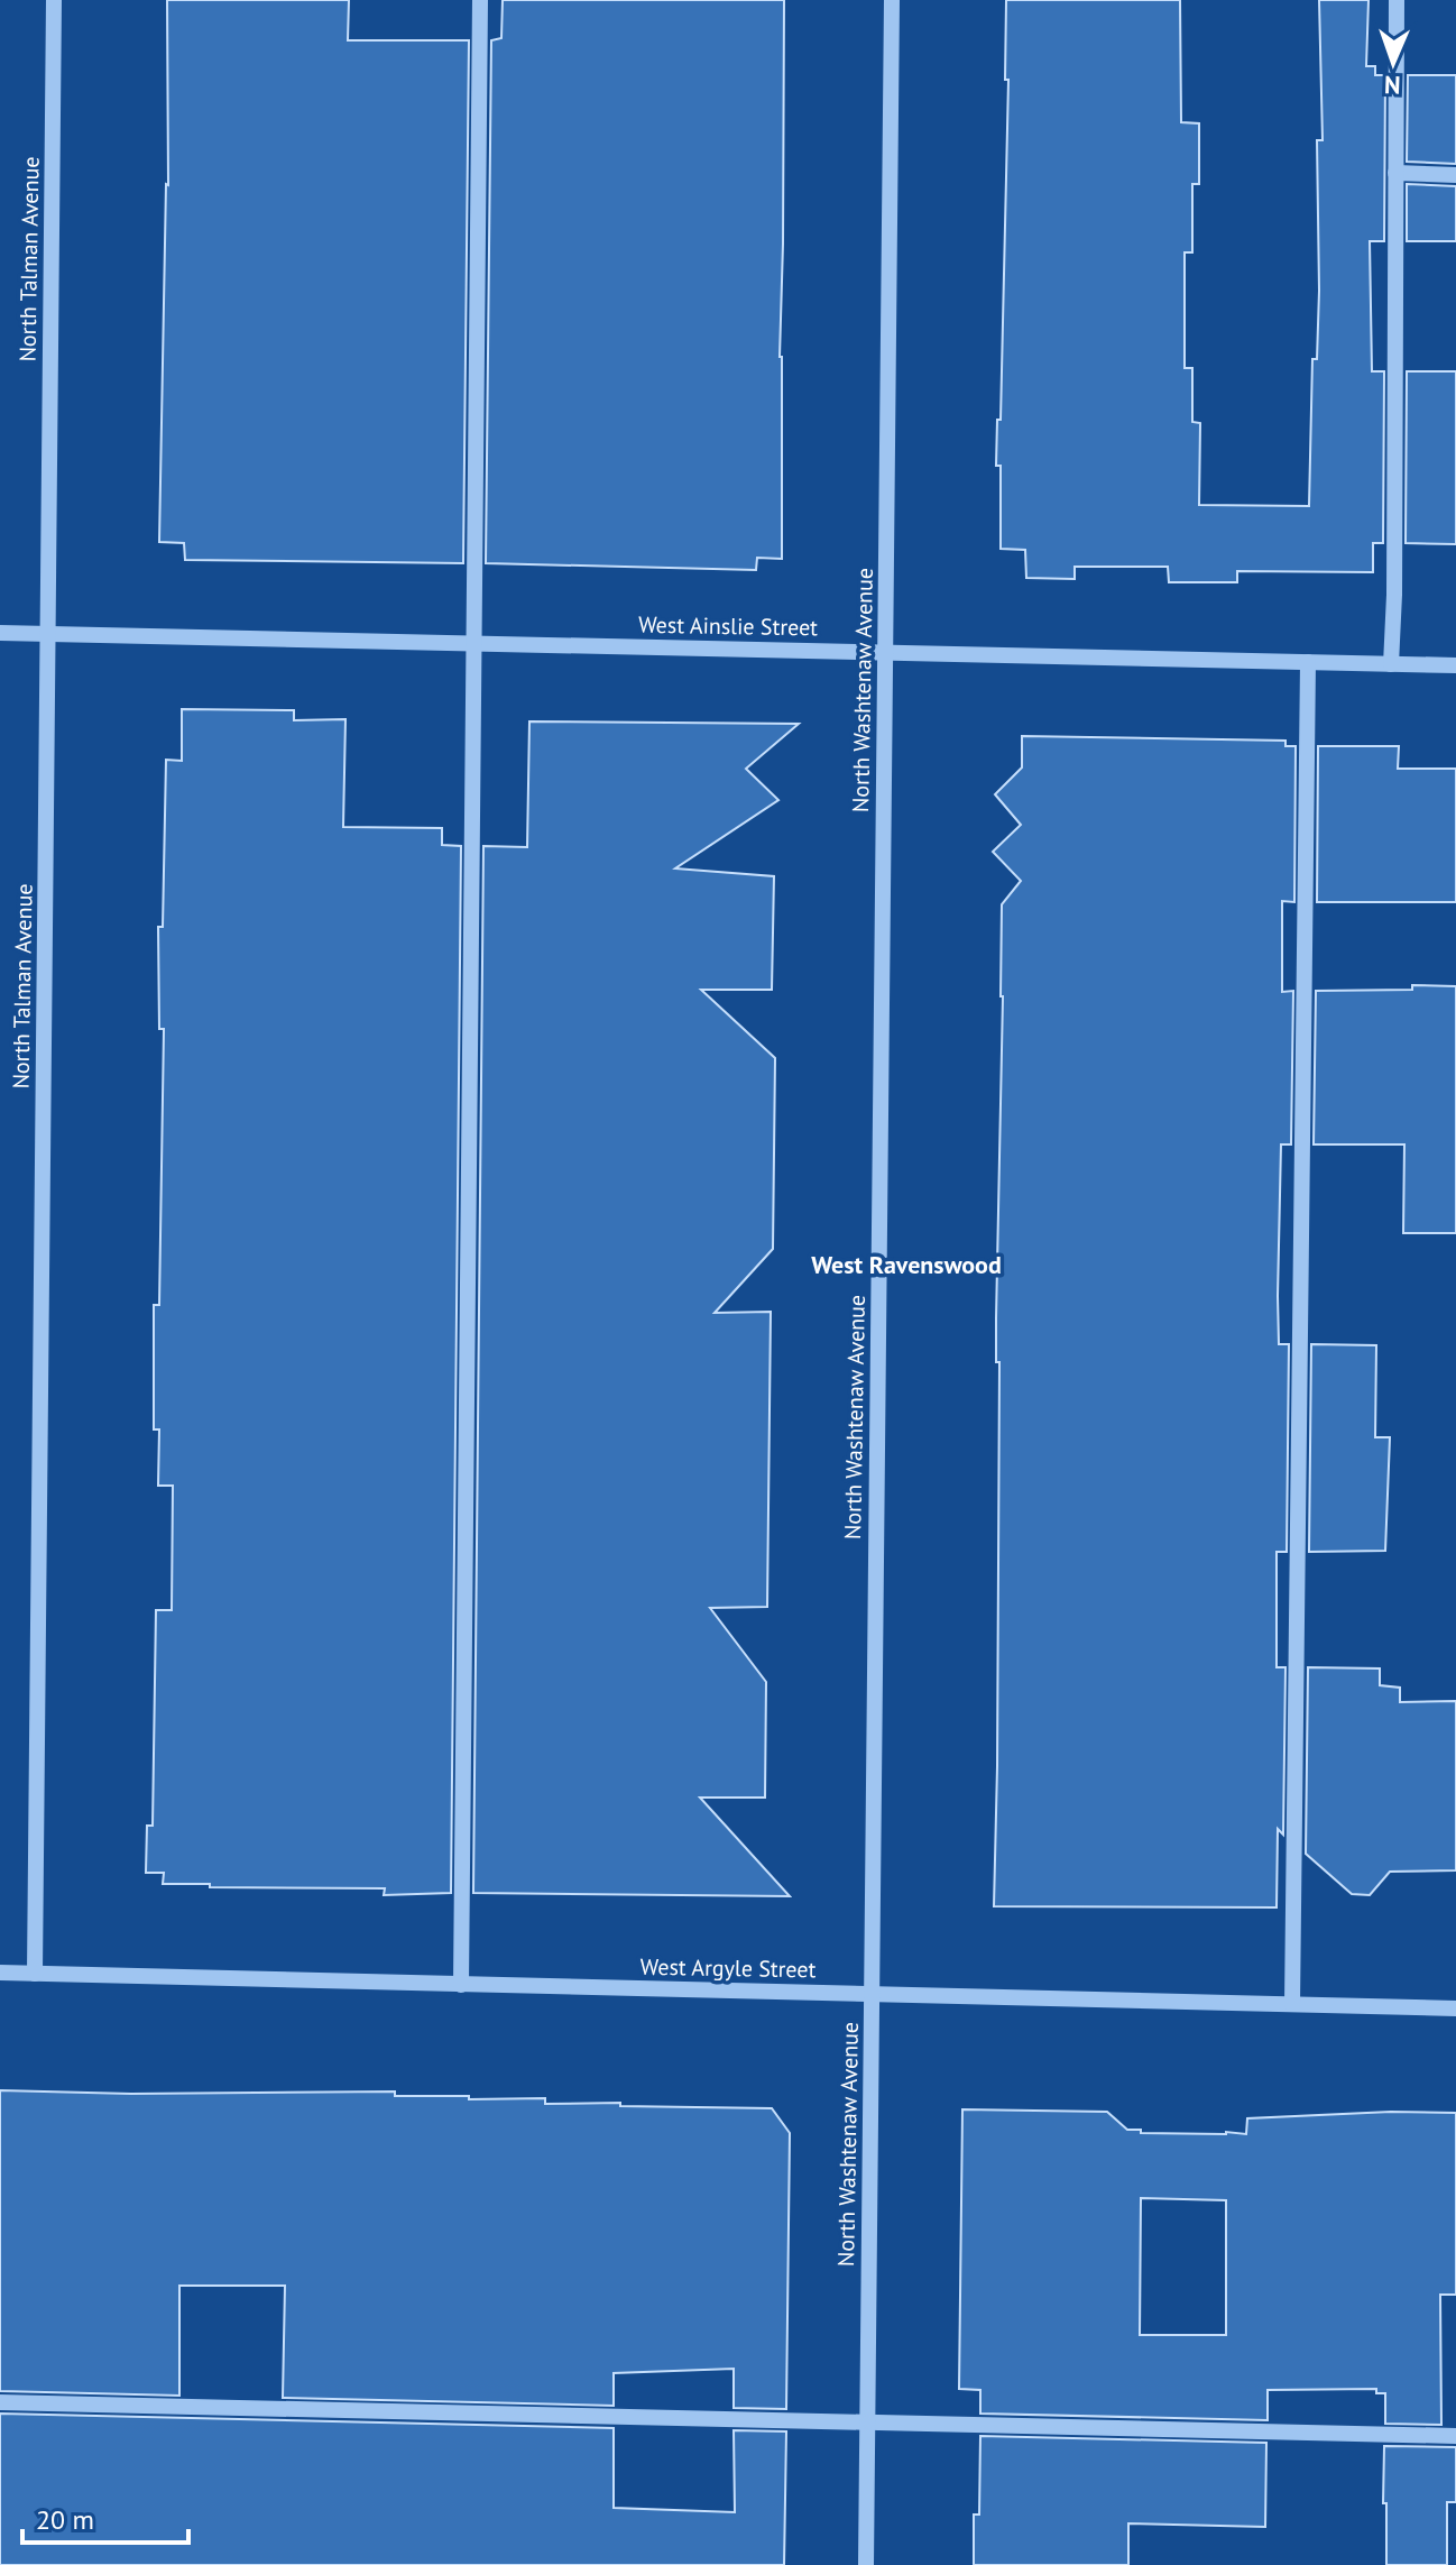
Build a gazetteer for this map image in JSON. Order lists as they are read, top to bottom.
{
  "streets": {
    "street": [
      "North Talman Avenue",
      "West Ainslie Street",
      "North Washtenaw Avenue",
      "West Argyle Street"
    ]
  },
  "crossings": [
    ["North Talman Avenue", "West Ainslie Street"],
    ["North Talman Avenue", "West Argyle Street"],
    ["West Ainslie Street", "North Washtenaw Avenue"],
    ["North Washtenaw Avenue", "West Argyle Street"]
  ],
  "districts": ["West Ravenswood"],
  "scale_bar": "20 m",
  "north": "bottom"
}
